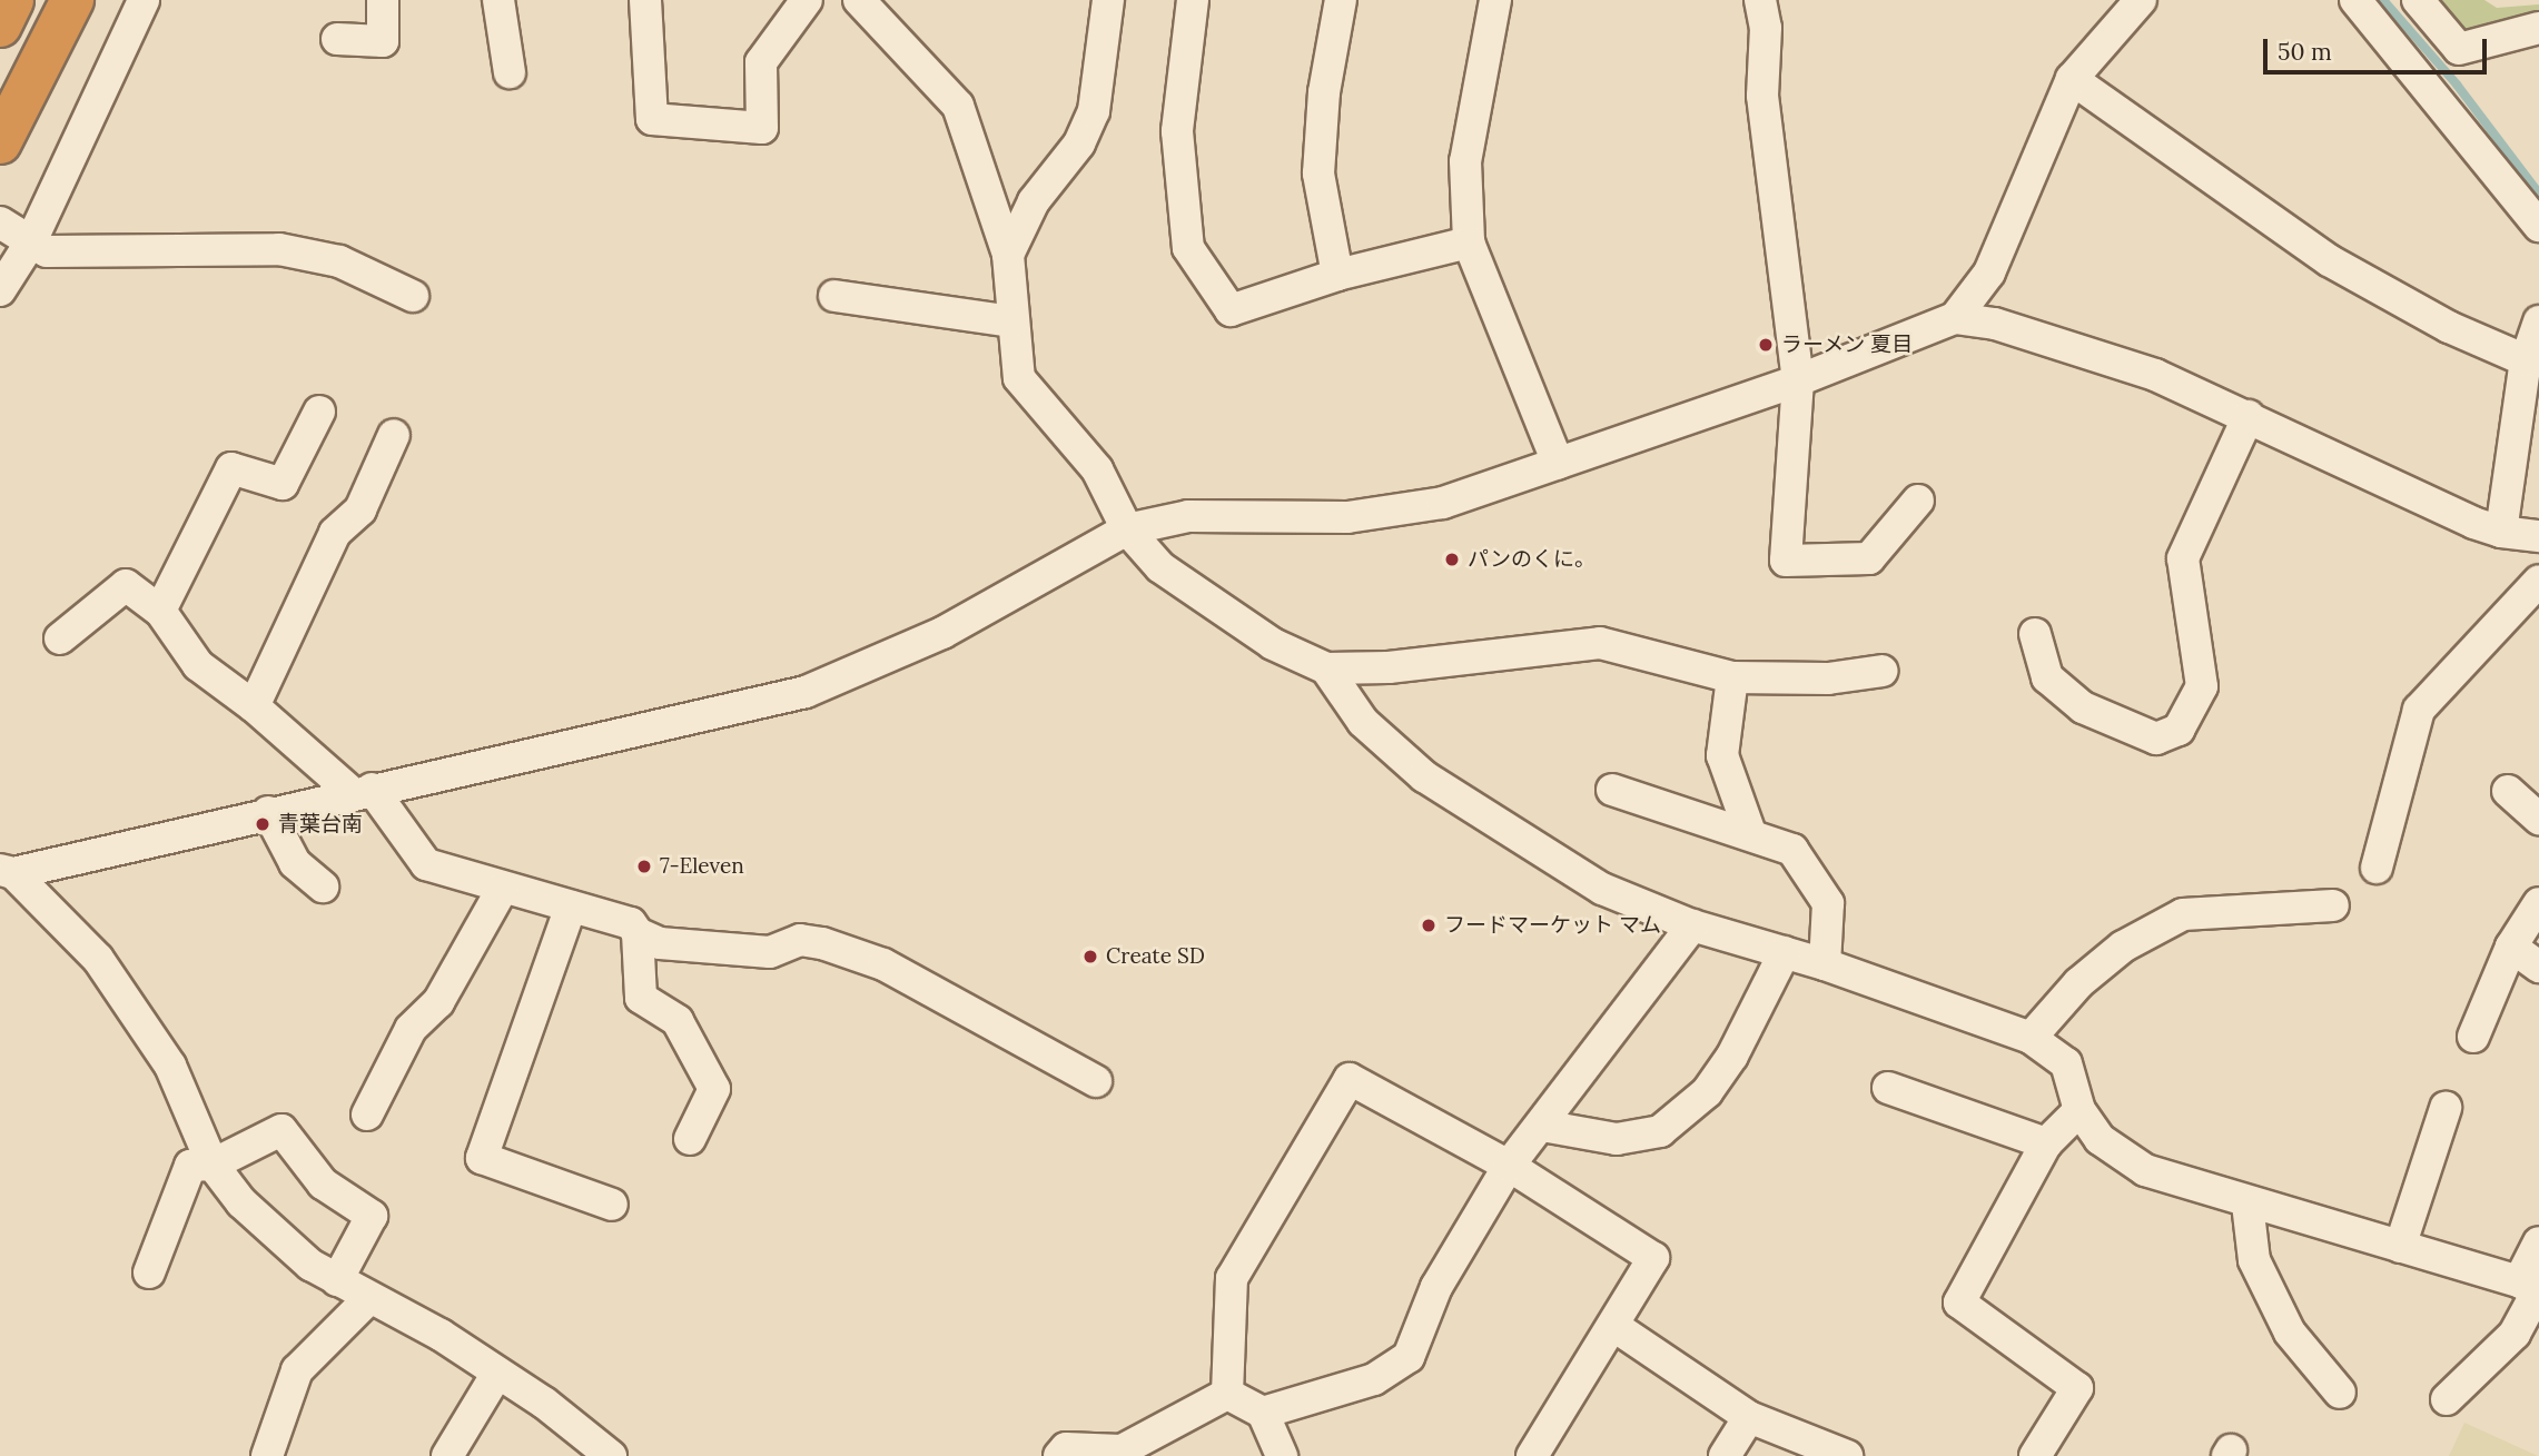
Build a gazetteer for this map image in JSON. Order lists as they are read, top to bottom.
{
  "places": [
    "ラーメン 夏目",
    "パンのくに。",
    "青葉台南",
    "7-Eleven",
    "フードマーケット マム",
    "Create SD"
  ],
  "scale_bar": "50 m"
}
